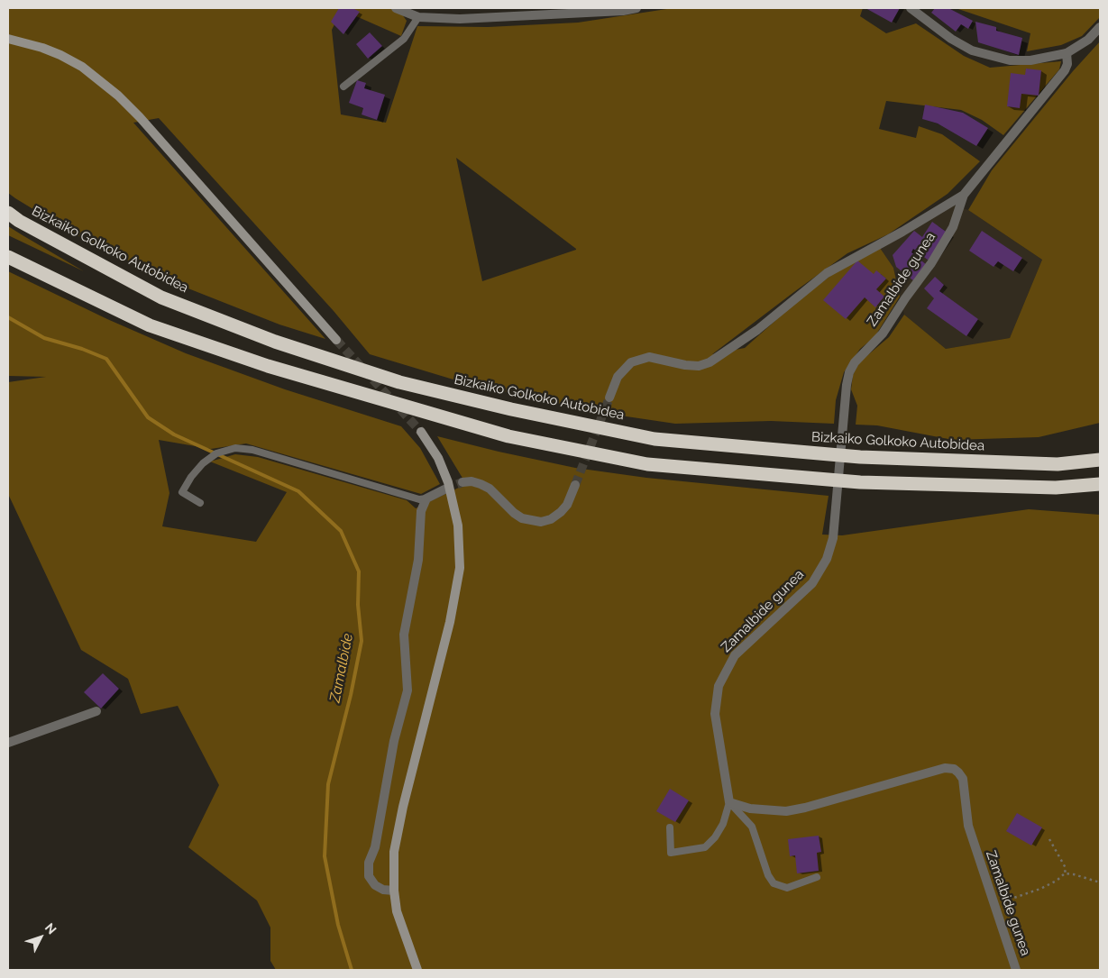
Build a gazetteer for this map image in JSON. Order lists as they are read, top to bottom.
{
  "streets": {
    "highway": ["Bizkaiko Golkoko Autobidea"],
    "street": ["Zamalbide gunea"]
  },
  "water": ["Zamalbide"],
  "north": "top right"
}
